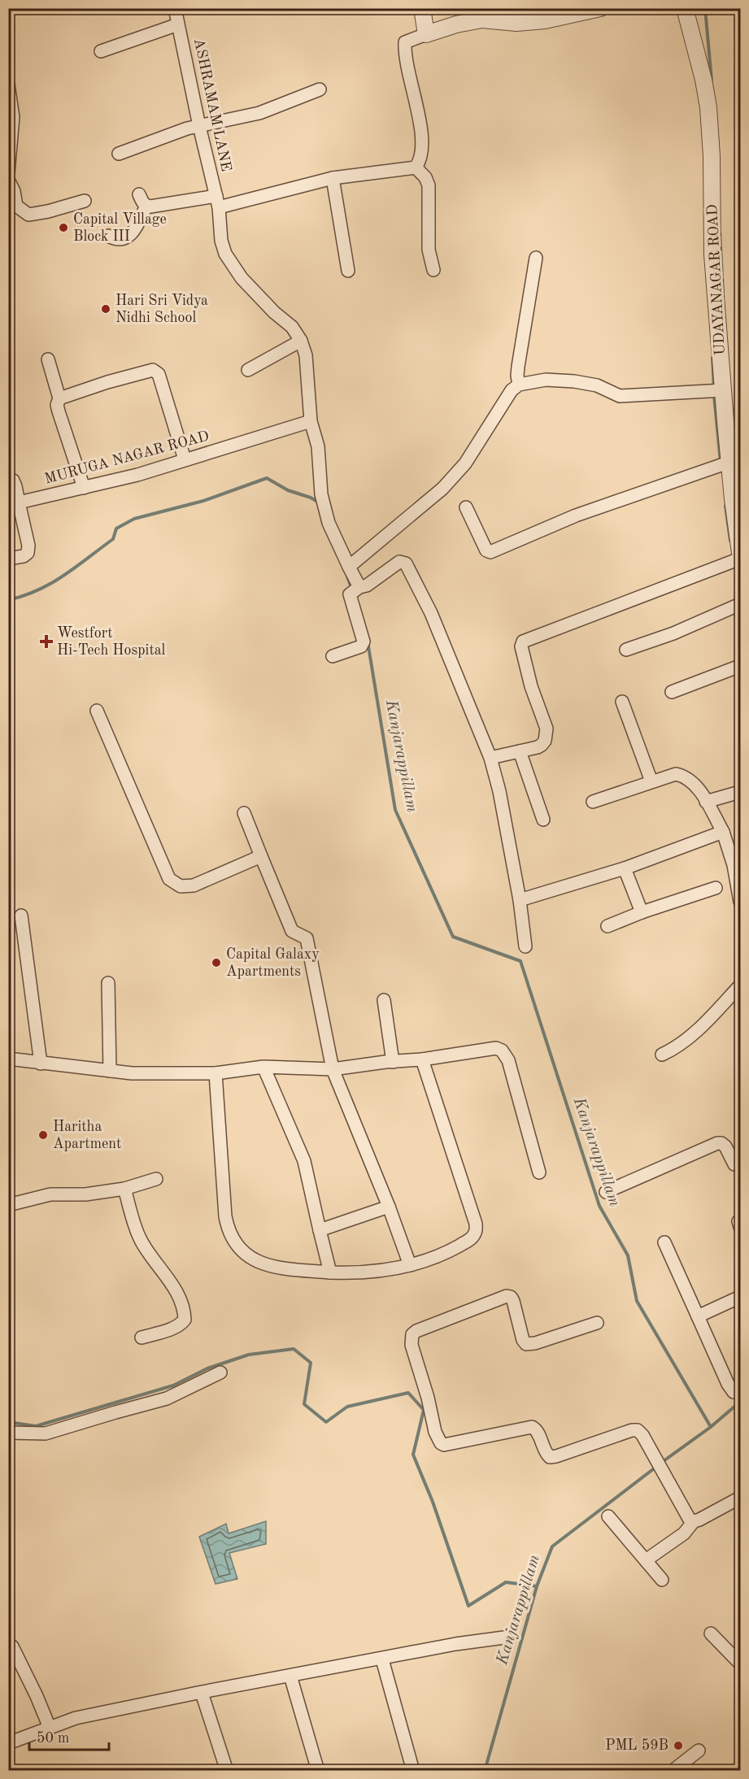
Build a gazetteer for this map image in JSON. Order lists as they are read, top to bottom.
{
  "streets": {
    "street": ["ASHRAMAM LANE", "UDAYANAGAR ROAD", "MURUGA NAGAR ROAD"]
  },
  "water": ["Kanjarappillam"],
  "places": {
    "other": [
      "Capital Village Block III",
      "Hari Sri Vidya Nidhi School",
      "Capital Galaxy Apartments",
      "Haritha Apartment",
      "PML 59B"
    ],
    "health": ["Westfort Hi-Tech Hospital"]
  },
  "scale_bar": "50 m"
}
